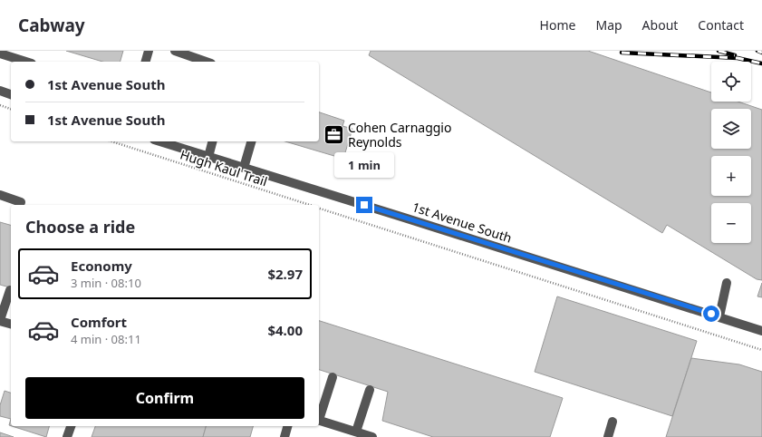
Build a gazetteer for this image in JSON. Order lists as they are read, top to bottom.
{
  "streets": {
    "street": ["1st Avenue South"],
    "path": ["Hugh Kaul Trail"]
  },
  "places": {
    "office": ["Cohen Carnaggio Reynolds"]
  },
  "page": {
    "header": "Cabway",
    "nav": [
      "Home",
      "Map",
      "About",
      "Contact"
    ],
    "map_buttons": ["+", "−"],
    "banner": ["1st Avenue South", "1st Avenue South"],
    "bubble": "1 min",
    "heading": "Choose a ride",
    "list": [
      {
        "name": "Economy",
        "note": "3 min · 08:10",
        "value": "$2.97"
      },
      {
        "name": "Comfort",
        "note": "4 min · 08:11",
        "value": "$4.00"
      }
    ],
    "buttons": "Confirm"
  }
}
